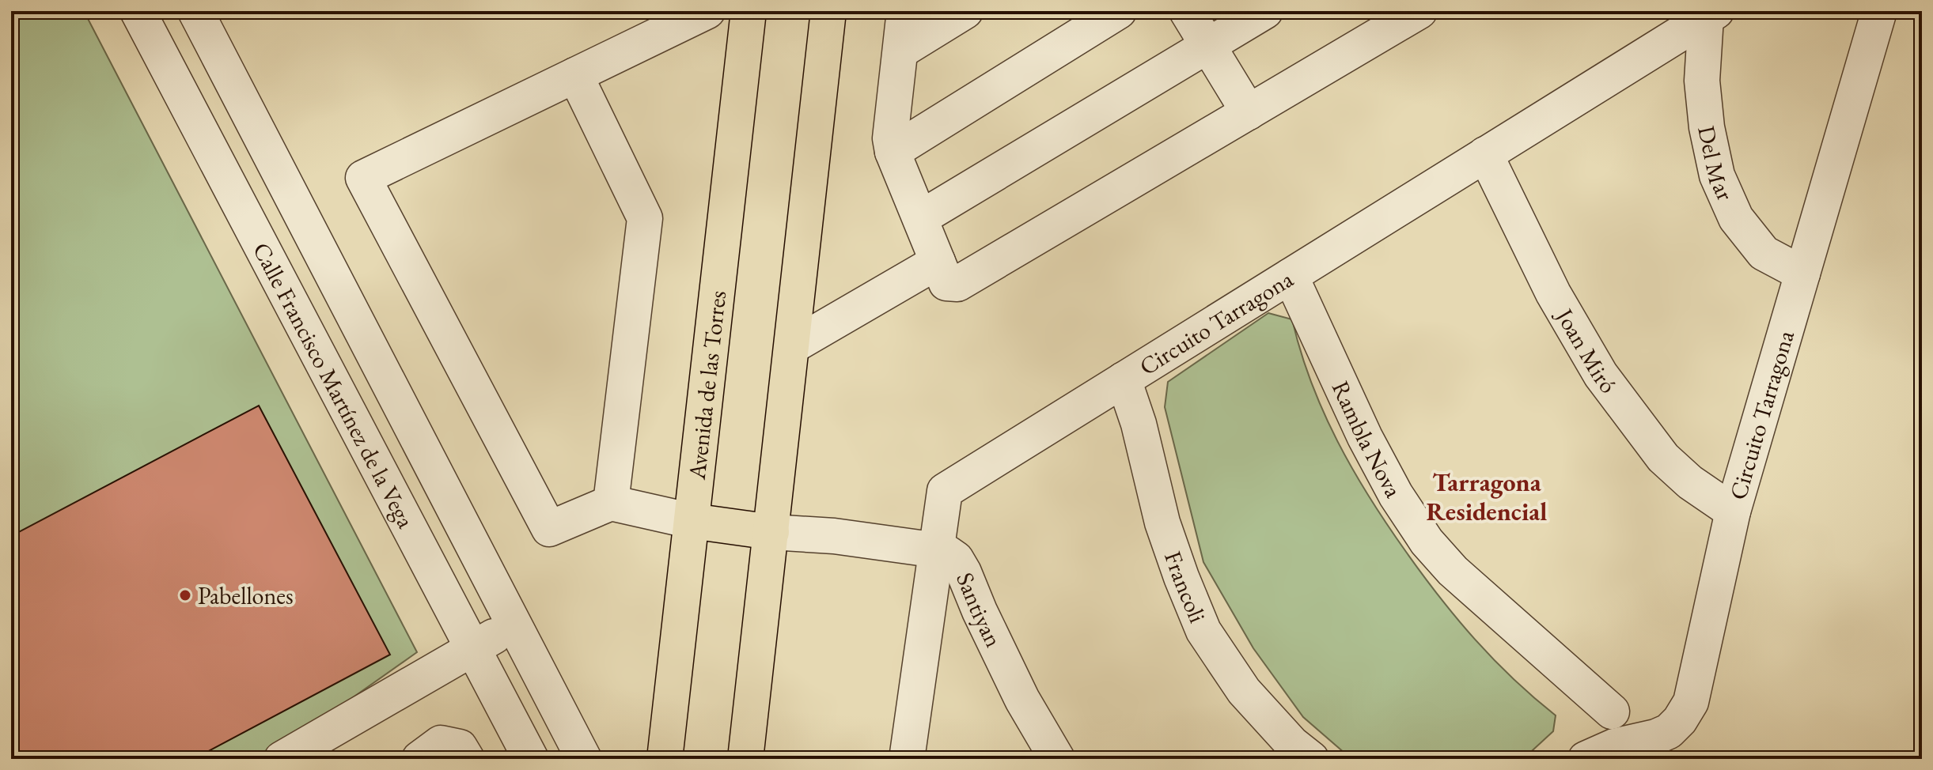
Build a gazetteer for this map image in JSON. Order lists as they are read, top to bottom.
{
  "streets": {
    "main road": ["Avenida de las Torres"],
    "street": [
      "Del Mar",
      "Circuito Tarragona",
      "Joan Miró",
      "Calle Francisco Martínez de la Vega",
      "Rambla Nova",
      "Francoli",
      "Santiyan"
    ]
  },
  "crossings": [
    ["Del Mar", "Circuito Tarragona"],
    ["Circuito Tarragona", "Joan Miró"],
    ["Circuito Tarragona", "Rambla Nova"],
    ["Circuito Tarragona", "Francoli"],
    ["Circuito Tarragona", "Santiyan"]
  ],
  "districts": ["Tarragona Residencial"],
  "places": ["Pabellones"]
}
